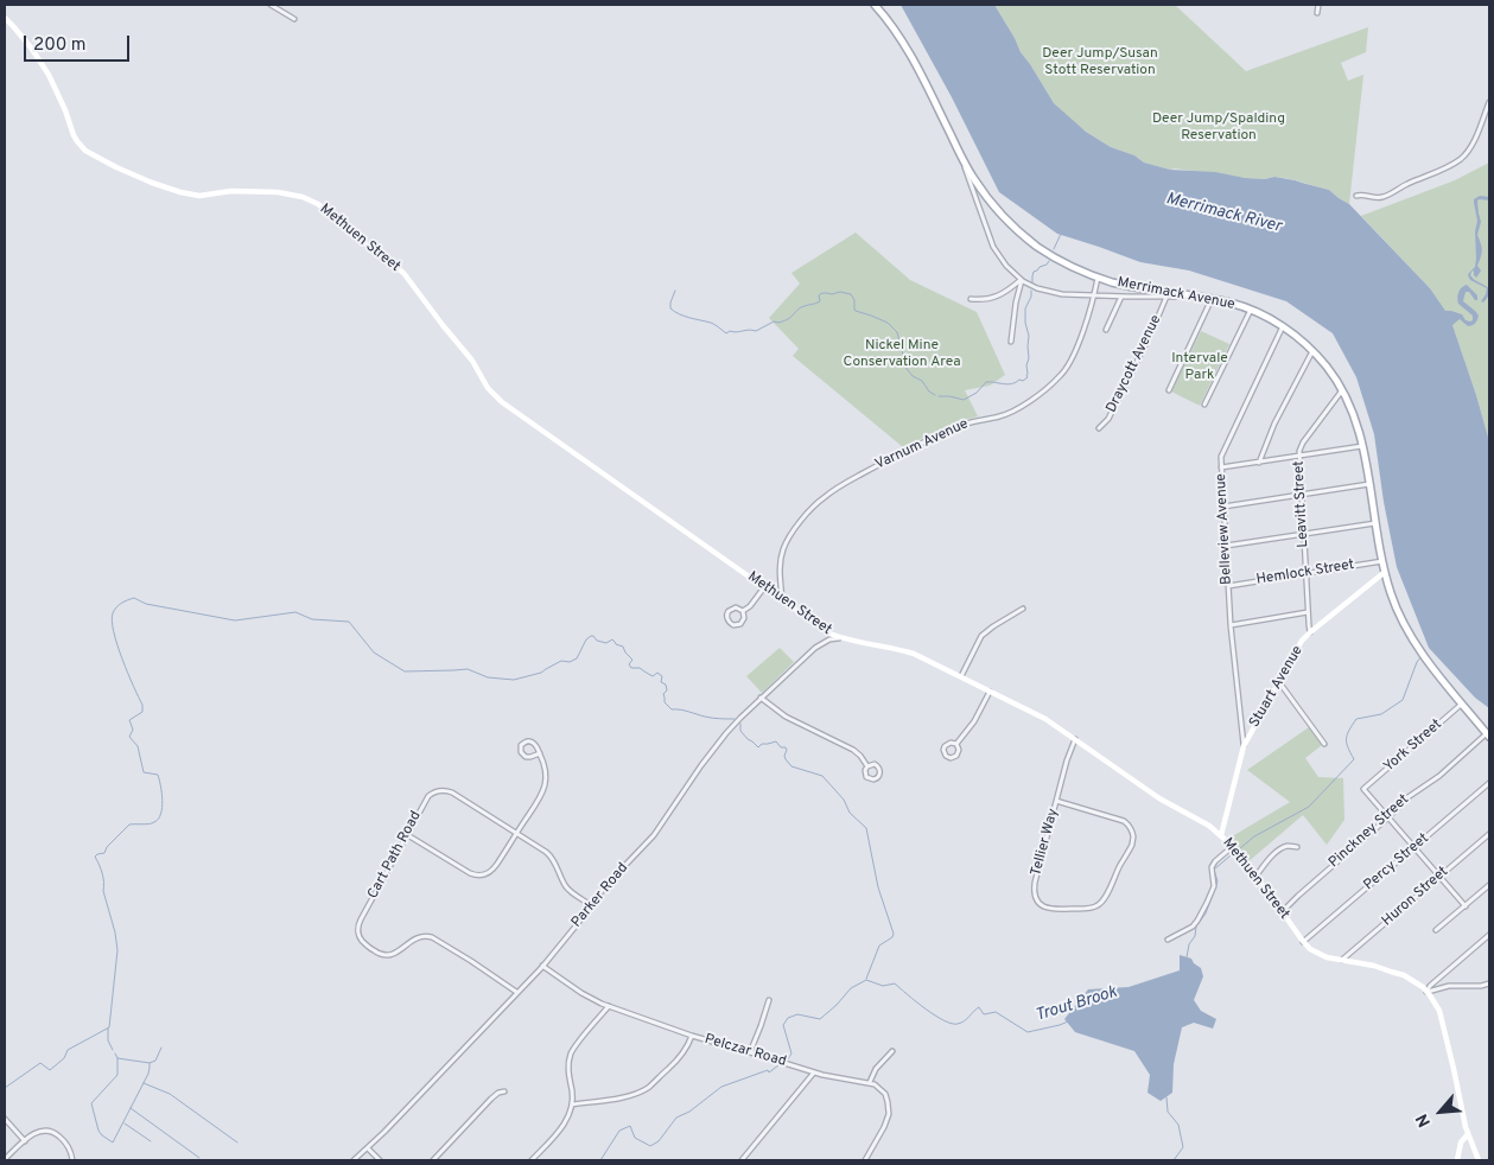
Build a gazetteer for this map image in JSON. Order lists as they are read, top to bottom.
{
  "streets": {
    "main road": ["Merrimack Avenue"],
    "street": [
      "Methuen Street",
      "Draycott Avenue",
      "Varnum Avenue",
      "Leavitt Street",
      "Belleview Avenue",
      "Hemlock Street",
      "Stuart Avenue",
      "York Street",
      "Pinckney Street",
      "Tellier Way",
      "Cart Path Road",
      "Percy Street",
      "Parker Road",
      "Huron Street",
      "Pelczar Road"
    ]
  },
  "crossings": [
    ["Methuen Street", "Varnum Avenue"],
    ["Methuen Street", "Stuart Avenue"],
    ["Methuen Street", "Pinckney Street"],
    ["Methuen Street", "Tellier Way"],
    ["Methuen Street", "Percy Street"],
    ["Methuen Street", "Parker Road"],
    ["Methuen Street", "Huron Street"],
    ["Merrimack Avenue", "Varnum Avenue"],
    ["Merrimack Avenue", "Leavitt Street"],
    ["Merrimack Avenue", "Belleview Avenue"],
    ["Merrimack Avenue", "Hemlock Street"],
    ["Merrimack Avenue", "Stuart Avenue"],
    ["Merrimack Avenue", "York Street"],
    ["Merrimack Avenue", "Pinckney Street"],
    ["Leavitt Street", "Hemlock Street"],
    ["Leavitt Street", "Stuart Avenue"],
    ["Belleview Avenue", "Hemlock Street"],
    ["Belleview Avenue", "Stuart Avenue"],
    ["York Street", "Pinckney Street"],
    ["Cart Path Road", "Parker Road"],
    ["Parker Road", "Pelczar Road"]
  ],
  "water": ["Merrimack River", "Trout Brook"],
  "parks": [
    "Deer Jump/Susan Stott Reservation",
    "Deer Jump/Spalding Reservation",
    "Nickel Mine Conservation Area",
    "Intervale Park"
  ],
  "scale_bar": "200 m",
  "north": "bottom left"
}
